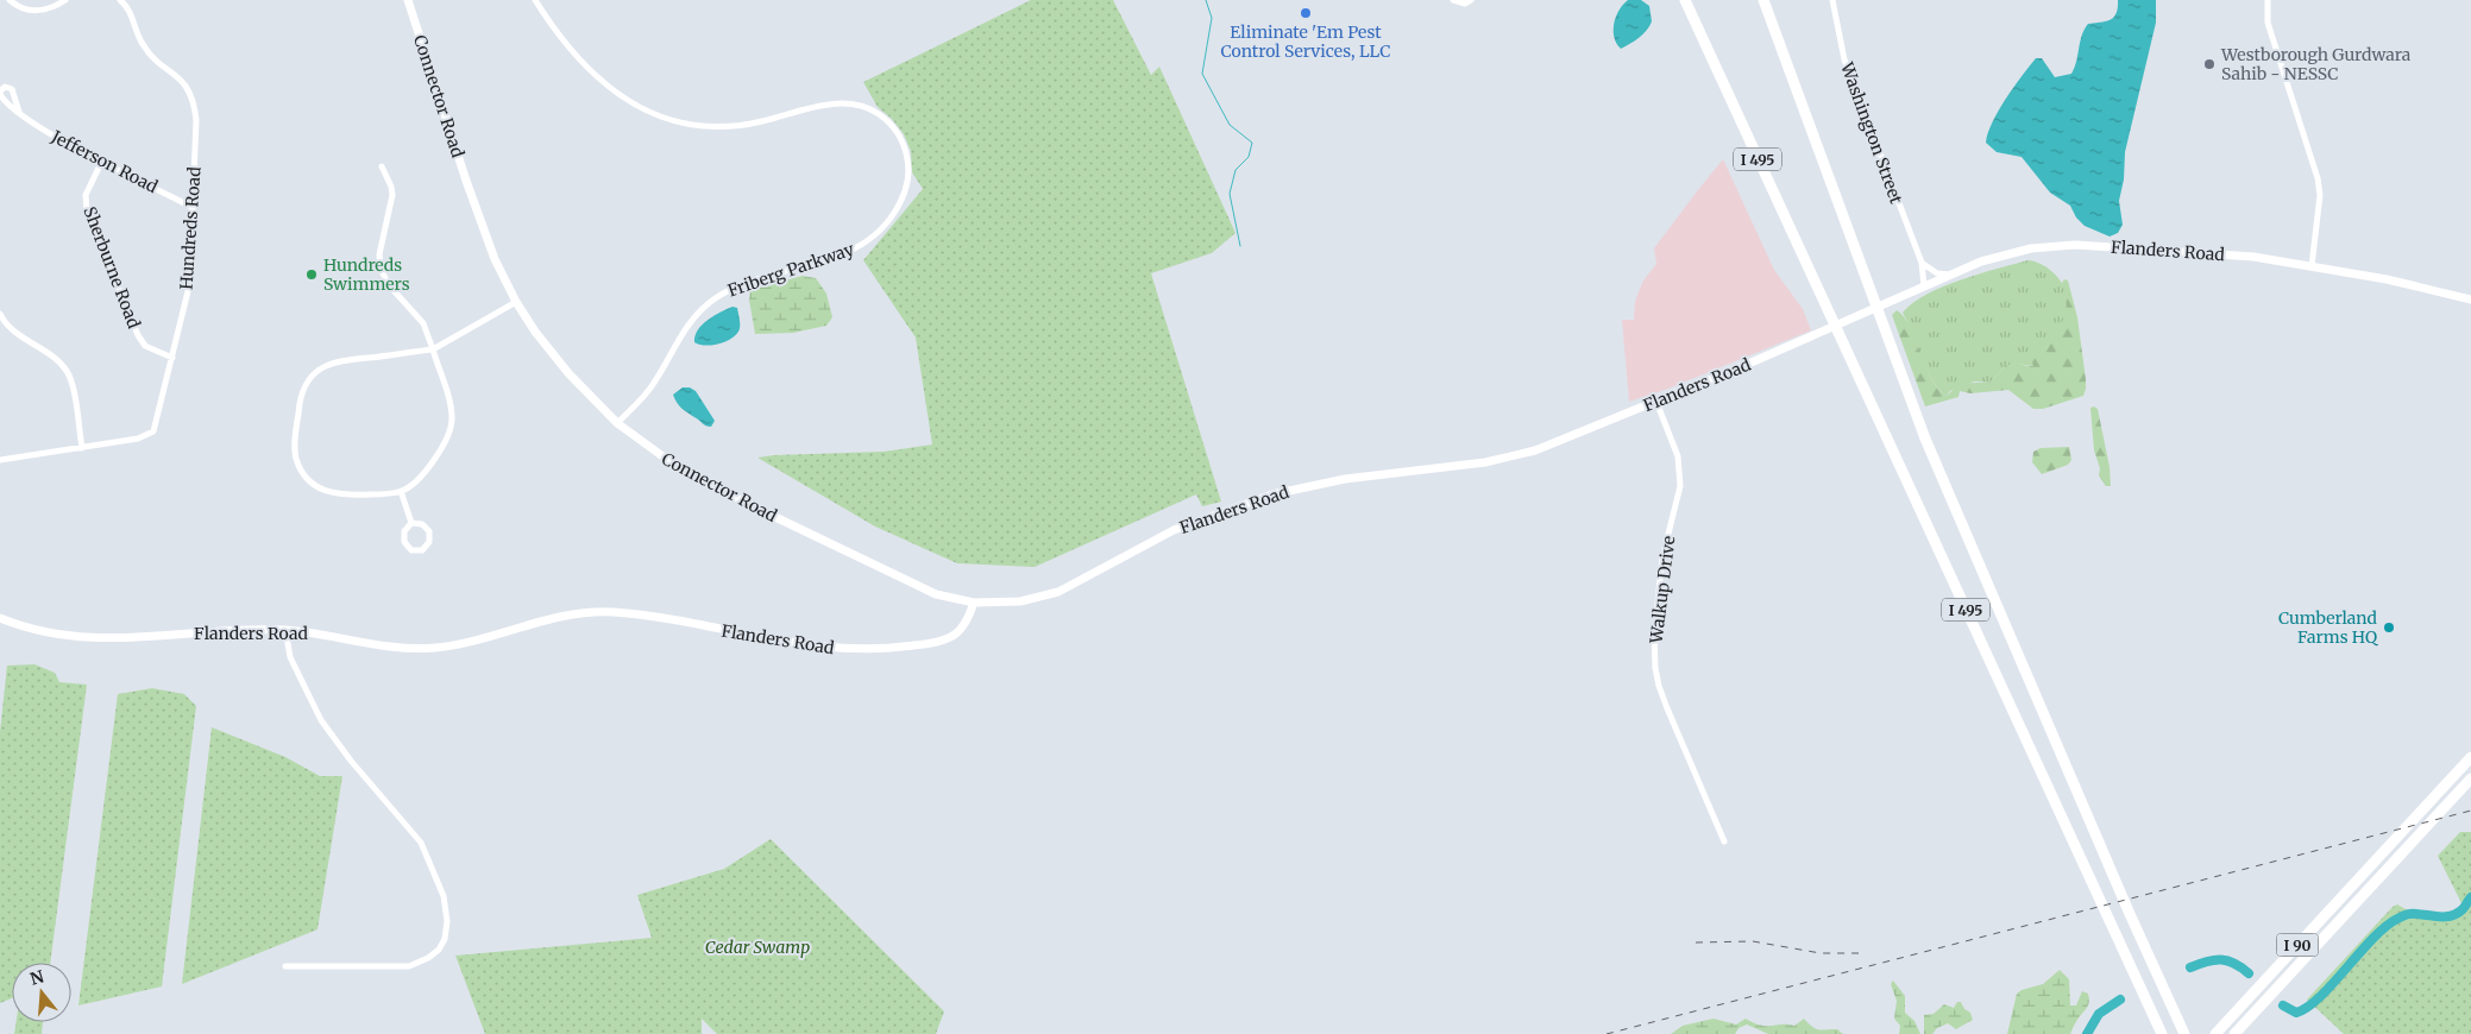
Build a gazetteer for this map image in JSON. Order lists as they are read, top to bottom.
{
  "streets": {
    "highway": ["I 495", "I 90"],
    "main road": ["Connector Road", "Flanders Road"],
    "street": [
      "Washington Street",
      "Jefferson Road",
      "Hundreds Road",
      "Sherburne Road",
      "Friberg Parkway",
      "Walkup Drive"
    ]
  },
  "crossings": [
    ["Connector Road", "Flanders Road"],
    ["Connector Road", "Friberg Parkway"],
    ["Washington Street", "Flanders Road"],
    ["Jefferson Road", "Hundreds Road"],
    ["Jefferson Road", "Sherburne Road"],
    ["Hundreds Road", "Sherburne Road"],
    ["Flanders Road", "Walkup Drive"]
  ],
  "parks": ["Cedar Swamp"],
  "places": [
    "Eliminate 'Em Pest Control Services, LLC",
    "Westborough Gurdwara Sahib - NESSC",
    "Hundreds Swimmers",
    "Cumberland Farms HQ"
  ],
  "north": "top"
}
